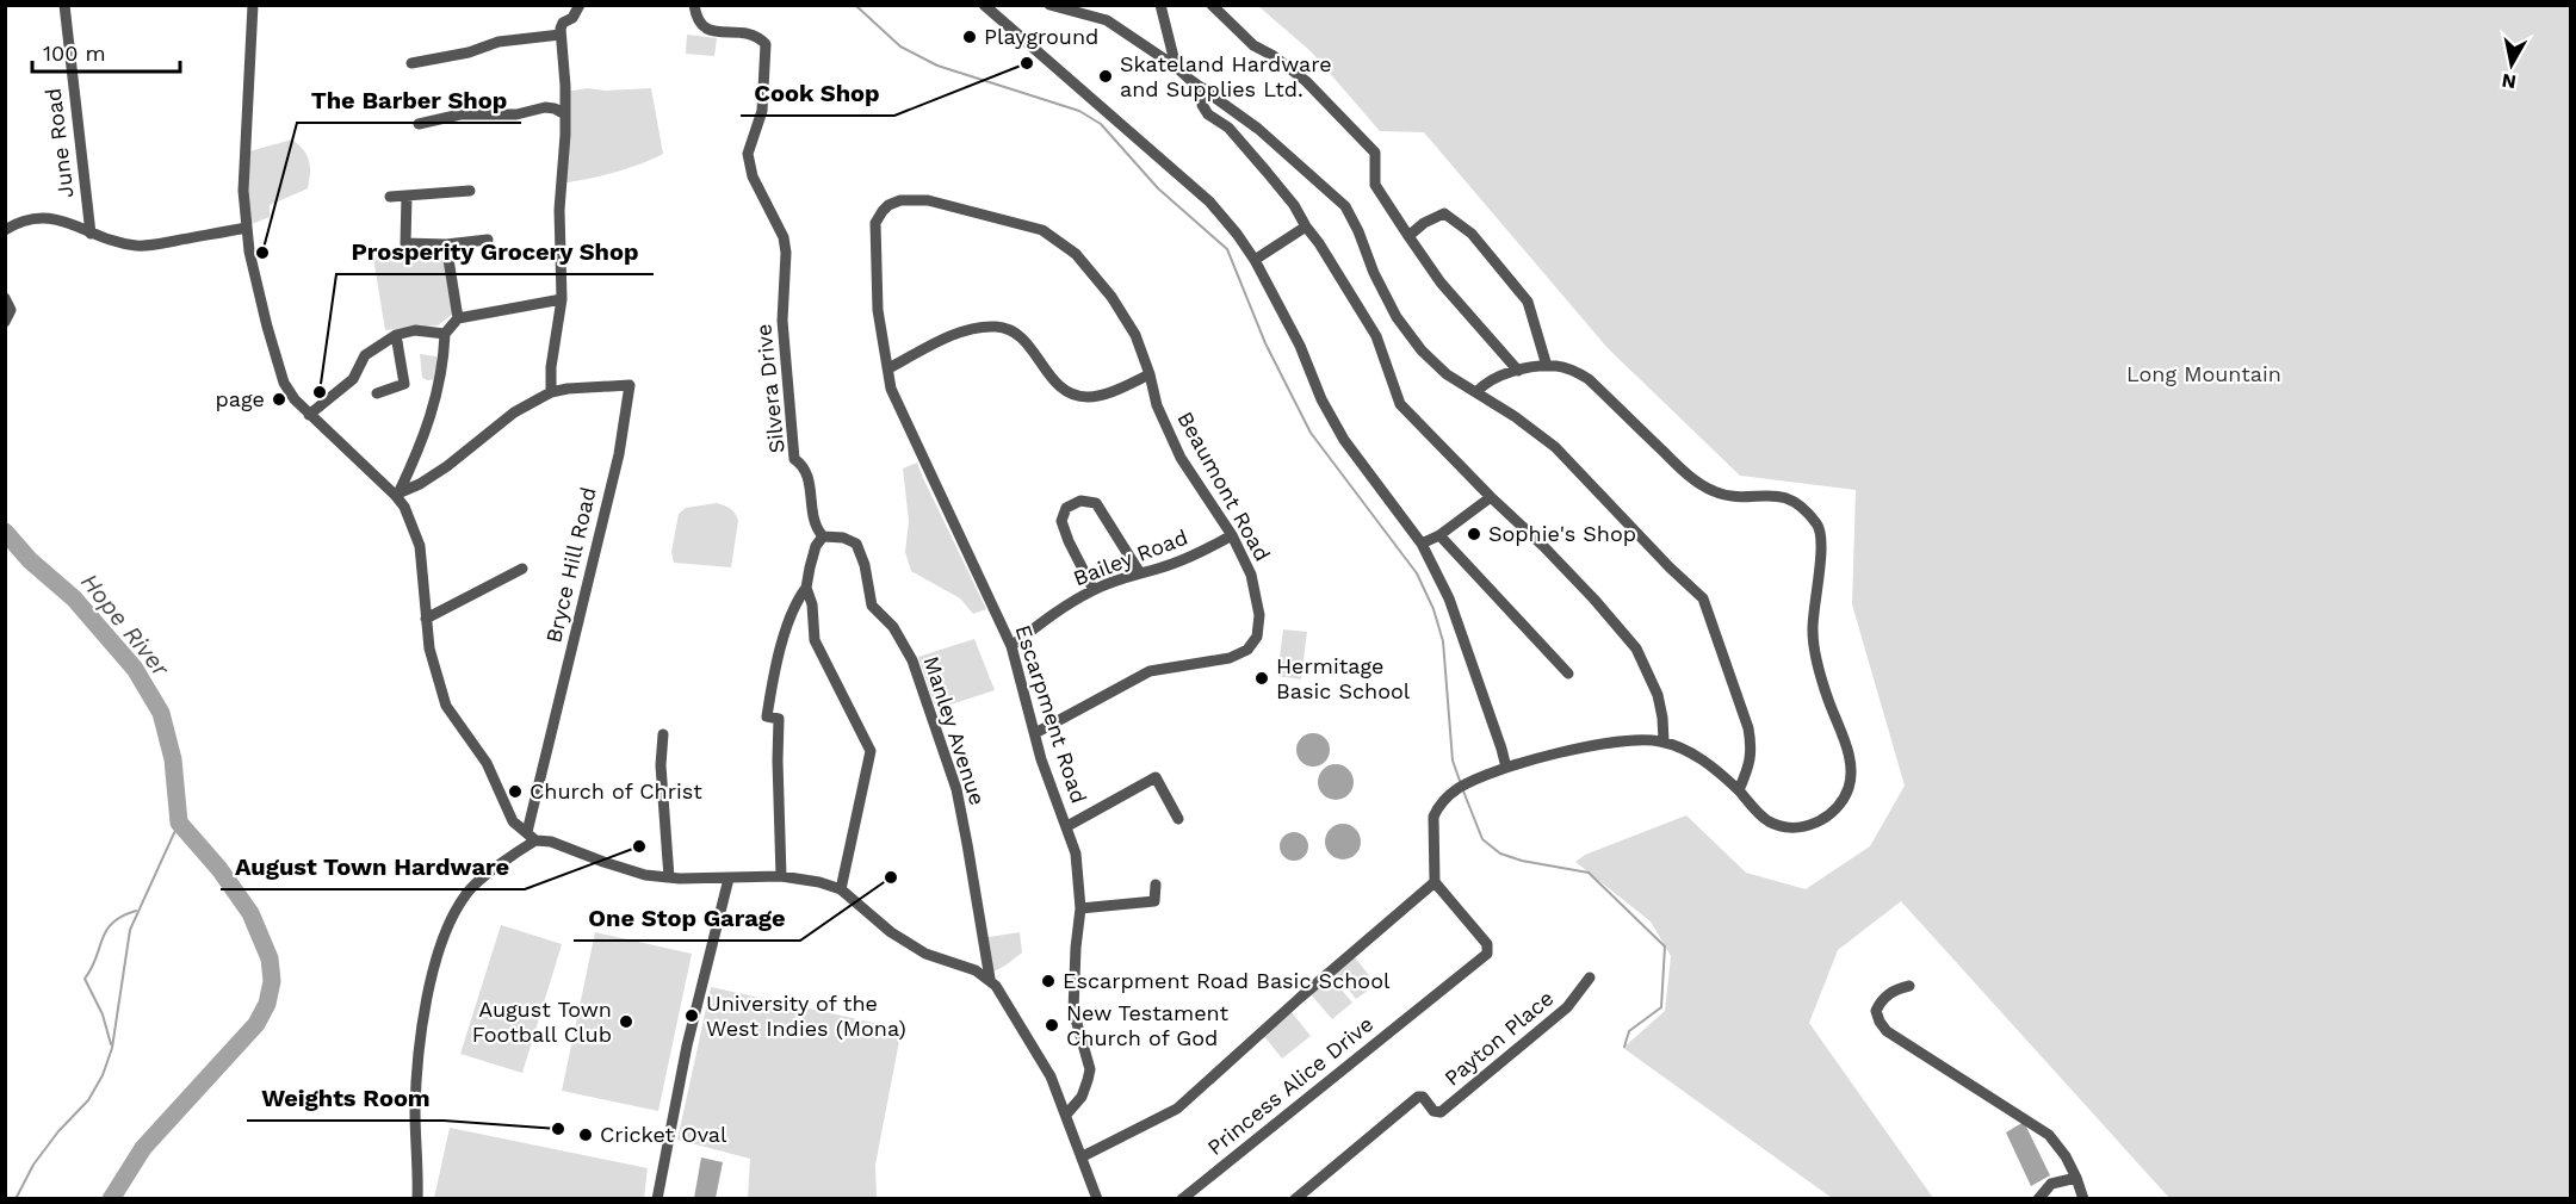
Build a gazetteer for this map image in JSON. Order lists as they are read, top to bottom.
{
  "streets": {
    "street": [
      "June Road",
      "Silvera Drive",
      "Beaumont Road",
      "Bailey Road",
      "Bryce Hill Road",
      "Escarpment Road",
      "Manley Avenue",
      "Payton Place",
      "Princess Alice Drive"
    ]
  },
  "crossings": [
    ["Silvera Drive", "Manley Avenue"],
    ["Beaumont Road", "Bailey Road"],
    ["Beaumont Road", "Escarpment Road"],
    ["Bailey Road", "Escarpment Road"]
  ],
  "water": ["Hope River"],
  "parks": ["Long Mountain"],
  "places": [
    "Playground",
    "Cook Shop",
    "Skateland Hardware and Supplies Ltd.",
    "The Barber Shop",
    "Prosperity Grocery Shop",
    "page",
    "Sophie's Shop",
    "Hermitage Basic School",
    "Church of Christ",
    "August Town Hardware",
    "One Stop Garage",
    "Escarpment Road Basic School",
    "University of the West Indies (Mona)",
    "August Town Football Club",
    "New Testament Church of God",
    "Weights Room",
    "Cricket Oval"
  ],
  "scale_bar": "100 m",
  "north": "bottom"
}
